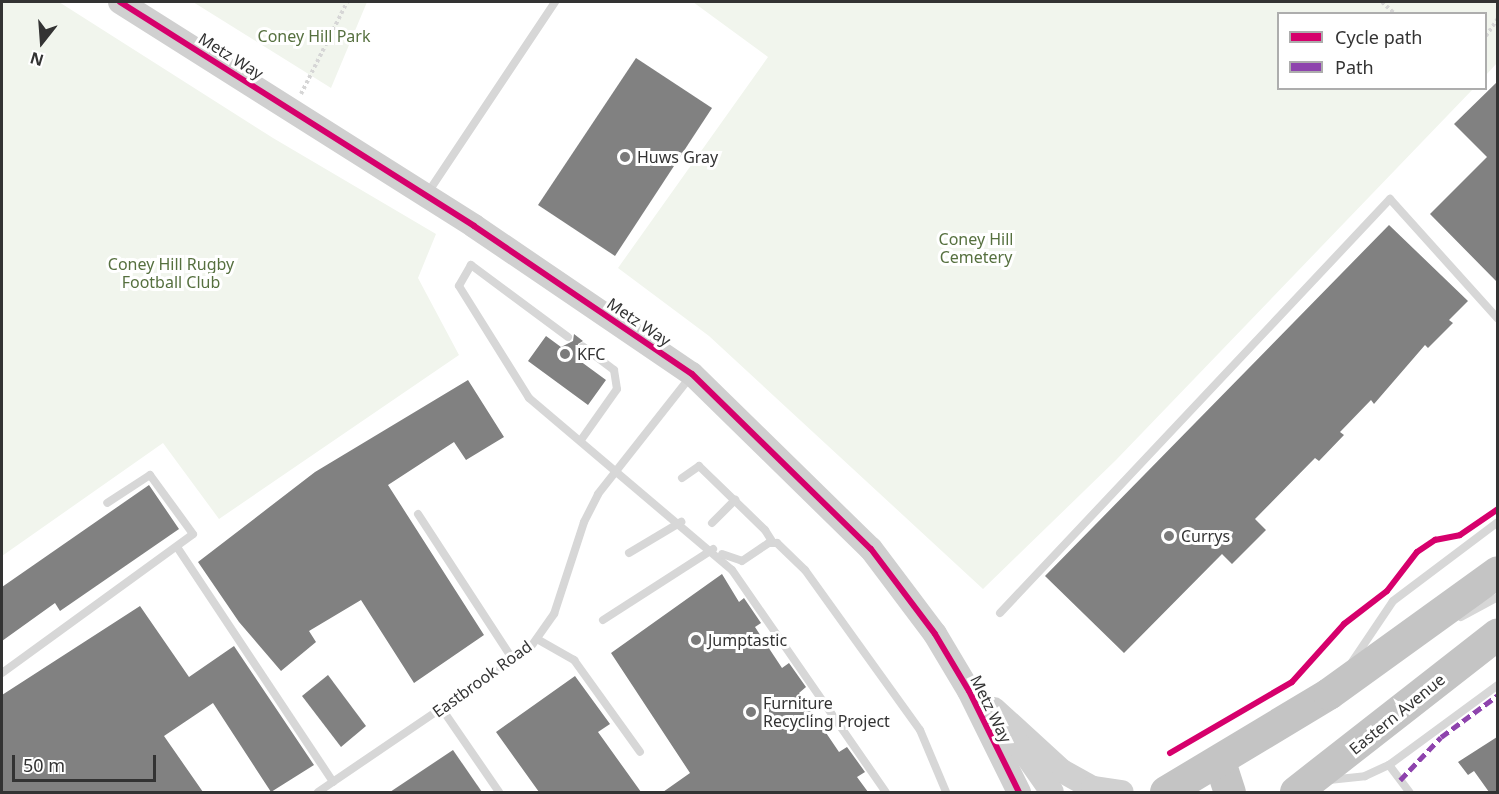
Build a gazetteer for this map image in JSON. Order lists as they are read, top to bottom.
{
  "streets": {
    "highway": ["Eastern Avenue"],
    "street": ["Metz Way"],
    "lane": ["Eastbrook Road"]
  },
  "crossings": [
    ["Metz Way", "Eastbrook Road"]
  ],
  "parks": ["Coney Hill Park", "Coney Hill Cemetery", "Coney Hill Rugby Football Club"],
  "places": [
    "Huws Gray",
    "KFC",
    "Currys",
    "Jumptastic",
    "Furniture Recycling Project"
  ],
  "legend": ["Cycle path", "Path"],
  "scale_bar": "50 m",
  "north": "bottom"
}
